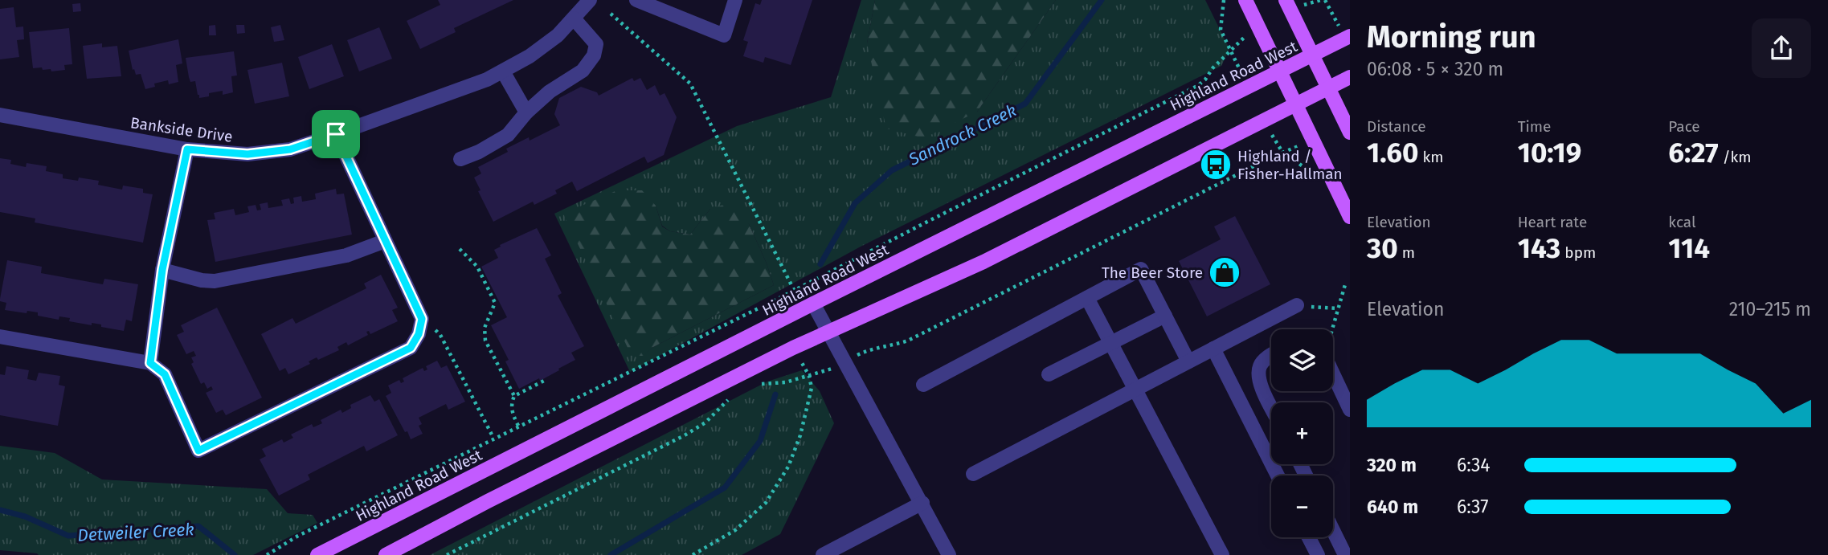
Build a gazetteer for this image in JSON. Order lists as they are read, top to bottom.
{
  "streets": {
    "main road": ["Highland Road West"],
    "street": ["Bankside Drive"]
  },
  "water": ["Sandrock Creek", "Detweiler Creek"],
  "places": {
    "bus stop": ["Highland / Fisher-Hallman"],
    "shop": ["The Beer Store"]
  },
  "page": {
    "heading": ["Morning run", "06:08 · 5 × 320 m"],
    "stats": [
      ["Distance", "1.60 km"],
      ["Time", "10:19"],
      ["Pace", "6:27 /km"],
      ["Elevation", "30 m"],
      ["Heart rate", "143 bpm"],
      ["kcal", "114"]
    ],
    "chart": ["Elevation", "210–215 m"],
    "map_buttons": ["+", "−"],
    "list": [
      {
        "name": "320 m",
        "note": "6:34"
      },
      {
        "name": "640 m",
        "note": "6:37"
      }
    ]
  }
}
